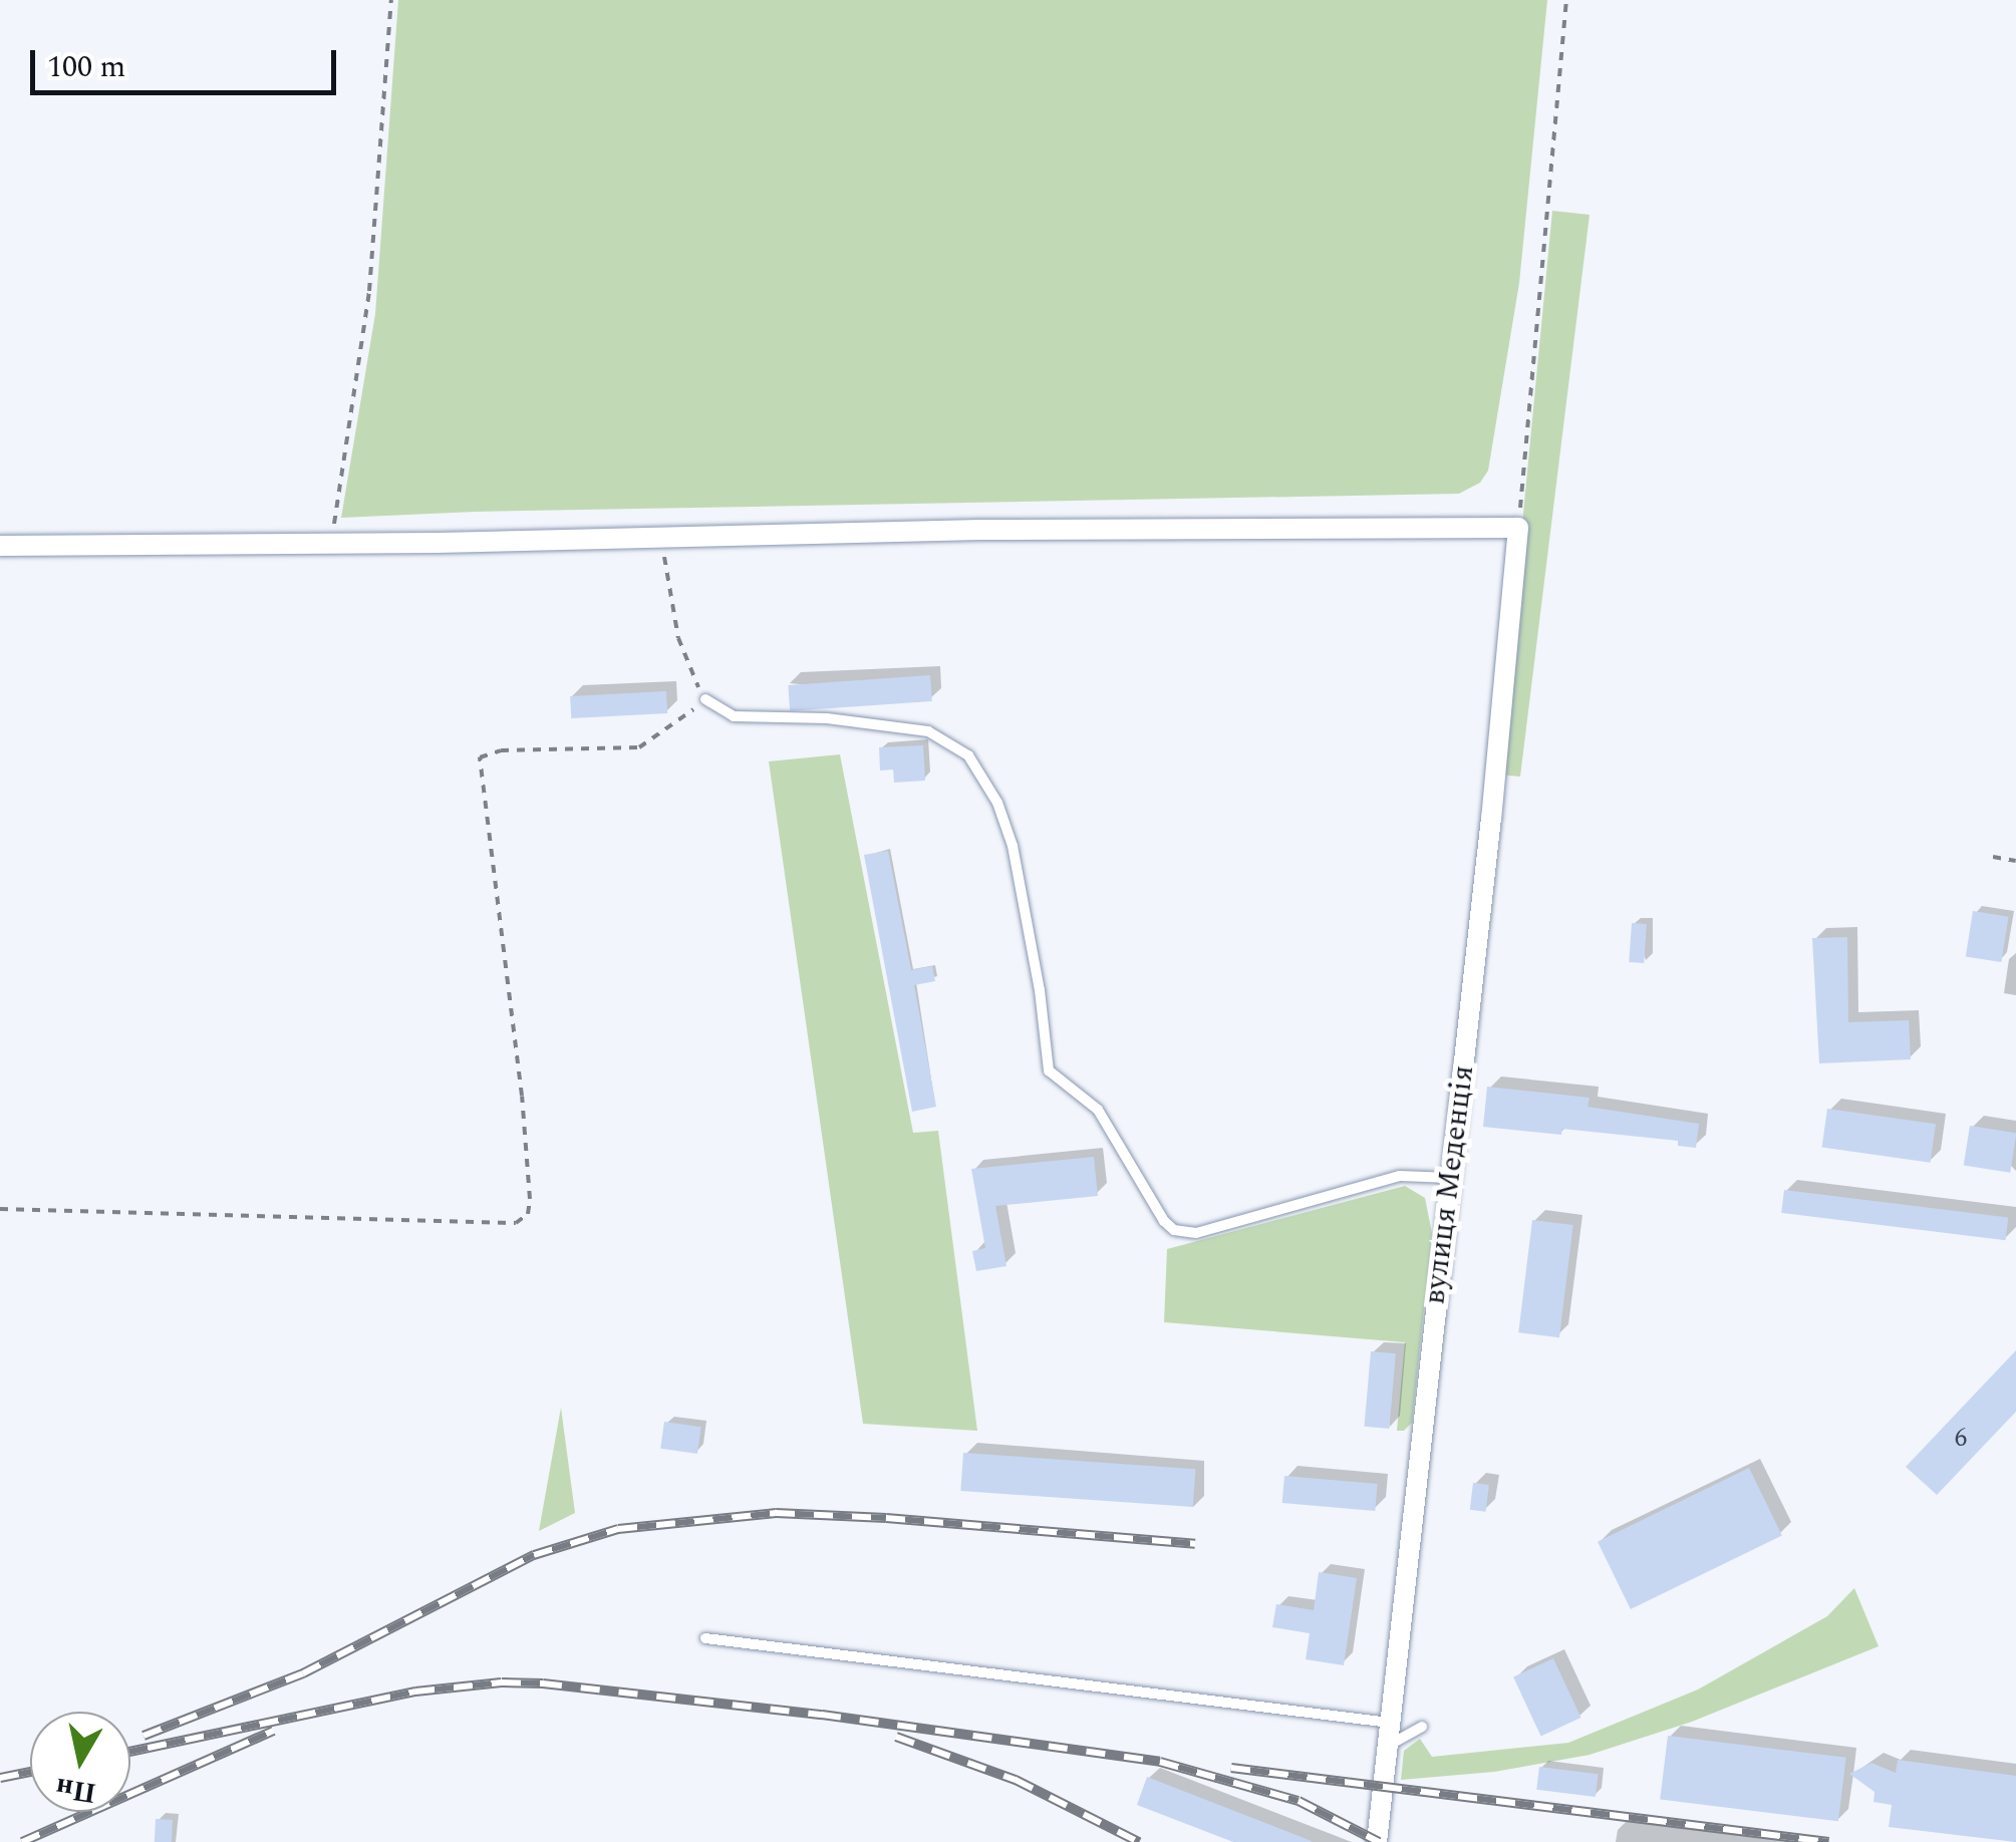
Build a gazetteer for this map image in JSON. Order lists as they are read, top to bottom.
{
  "streets": {
    "street": ["вулиця Меденція"]
  },
  "house_numbers": ["6"],
  "scale_bar": "100 m",
  "north": "bottom"
}
